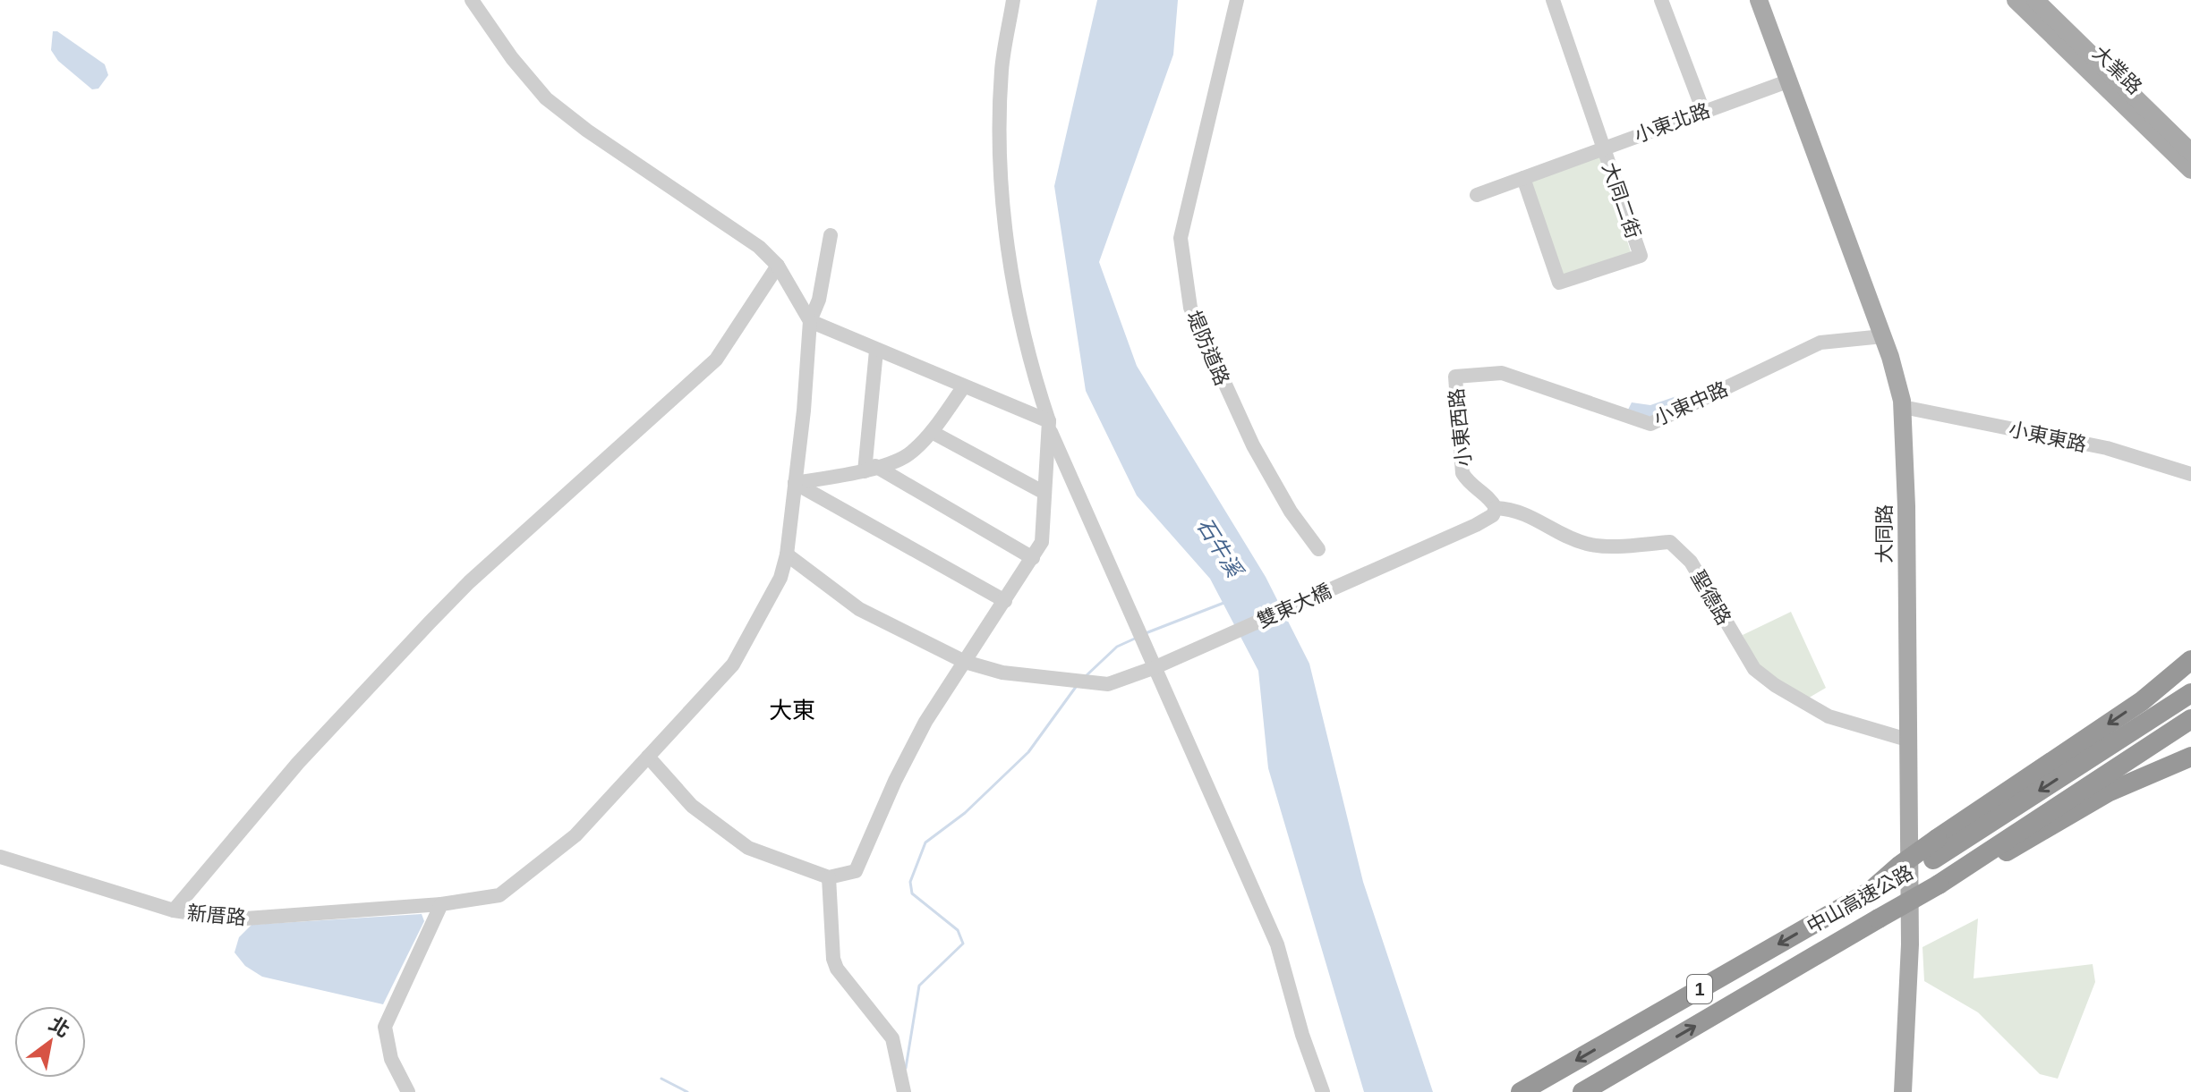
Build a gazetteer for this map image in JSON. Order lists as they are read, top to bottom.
{
  "streets": {
    "highway": ["中山高速公路", "1"],
    "main road": ["大業路", "大同路"],
    "street": [
      "小東北路",
      "大同二街",
      "堤防道路",
      "小東中路",
      "小東西路",
      "小東東路",
      "聖德路",
      "雙東大橋",
      "新厝路"
    ]
  },
  "crossings": [
    ["小東北路", "大同二街"],
    ["小東北路", "大同路"],
    ["小東中路", "小東西路"],
    ["小東中路", "大同路"],
    ["小東西路", "聖德路"],
    ["小東西路", "雙東大橋"],
    ["小東東路", "大同路"],
    ["大同路", "聖德路"],
    ["聖德路", "雙東大橋"],
    ["雙東大橋", "新厝路"]
  ],
  "districts": ["大東"],
  "water": ["石牛溪"],
  "north": "top right"
}
